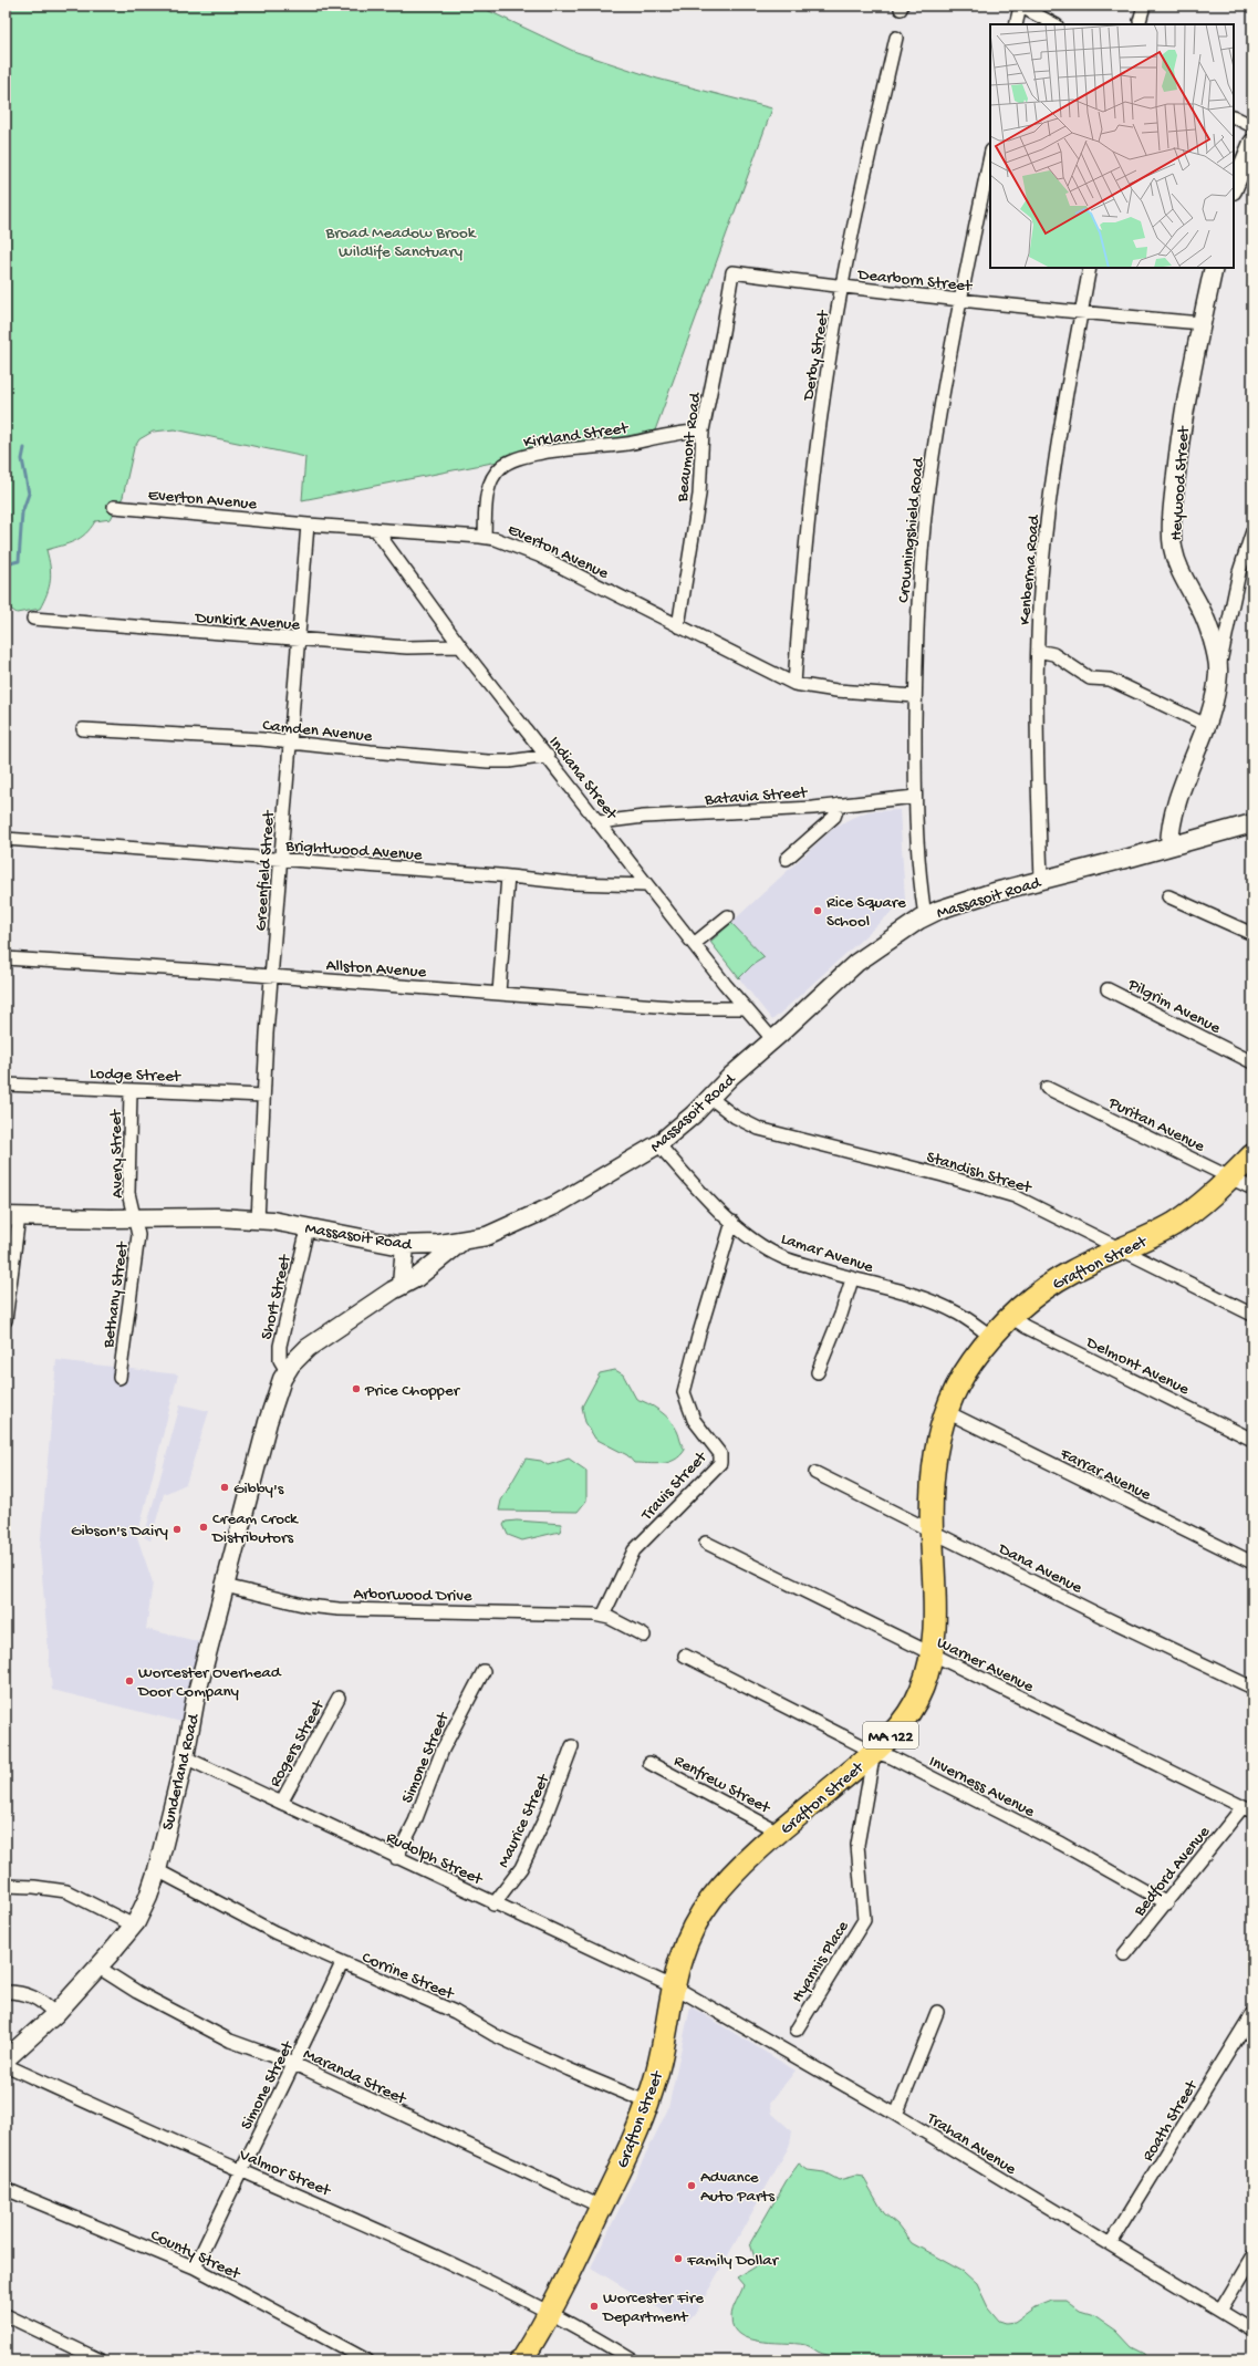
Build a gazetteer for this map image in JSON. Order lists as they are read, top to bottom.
{
  "streets": {
    "highway": ["Grafton Street", "MA 122"],
    "street": [
      "Dearborn Street",
      "Derby Street",
      "Kirkland Street",
      "Beaumont Road",
      "Heywood Street",
      "Everton Avenue",
      "Crowningshield Road",
      "Kenberma Road",
      "Dunkirk Avenue",
      "Camden Avenue",
      "Indiana Street",
      "Batavia Street",
      "Brightwood Avenue",
      "Greenfield Street",
      "Massasoit Road",
      "Allston Avenue",
      "Pilgrim Avenue",
      "Lodge Street",
      "Puritan Avenue",
      "Avery Street",
      "Standish Street",
      "Lamar Avenue",
      "Bethany Street",
      "Short Street",
      "Delmont Avenue",
      "Farrar Avenue",
      "Travis Street",
      "Dana Avenue",
      "Arborwood Drive",
      "Warner Avenue",
      "Rogers Street",
      "Simone Street",
      "Sunderland Road",
      "Renfrew Street",
      "Inverness Avenue",
      "Maurice Street",
      "Rudolph Street",
      "Bedford Avenue",
      "Hyannis Place",
      "Corrine Street",
      "Maranda Street",
      "Roath Street",
      "Trahan Avenue",
      "Valmor Street",
      "County Street"
    ]
  },
  "crossings": [
    ["Dearborn Street", "Derby Street"],
    ["Dearborn Street", "Beaumont Road"],
    ["Dearborn Street", "Heywood Street"],
    ["Dearborn Street", "Crowningshield Road"],
    ["Dearborn Street", "Kenberma Road"],
    ["Derby Street", "Everton Avenue"],
    ["Kirkland Street", "Beaumont Road"],
    ["Kirkland Street", "Everton Avenue"],
    ["Beaumont Road", "Everton Avenue"],
    ["Heywood Street", "Massasoit Road"],
    ["Everton Avenue", "Crowningshield Road"],
    ["Everton Avenue", "Indiana Street"],
    ["Everton Avenue", "Greenfield Street"],
    ["Crowningshield Road", "Batavia Street"],
    ["Crowningshield Road", "Massasoit Road"],
    ["Kenberma Road", "Massasoit Road"],
    ["Dunkirk Avenue", "Indiana Street"],
    ["Dunkirk Avenue", "Greenfield Street"],
    ["Camden Avenue", "Indiana Street"],
    ["Camden Avenue", "Greenfield Street"],
    ["Indiana Street", "Batavia Street"],
    ["Indiana Street", "Brightwood Avenue"],
    ["Indiana Street", "Massasoit Road"],
    ["Indiana Street", "Allston Avenue"],
    ["Brightwood Avenue", "Greenfield Street"],
    ["Greenfield Street", "Massasoit Road"],
    ["Greenfield Street", "Allston Avenue"],
    ["Greenfield Street", "Lodge Street"],
    ["Massasoit Road", "Avery Street"],
    ["Massasoit Road", "Standish Street"],
    ["Massasoit Road", "Lamar Avenue"],
    ["Massasoit Road", "Bethany Street"],
    ["Massasoit Road", "Short Street"],
    ["Massasoit Road", "Sunderland Road"],
    ["Lodge Street", "Avery Street"],
    ["Puritan Avenue", "Grafton Street"],
    ["Avery Street", "Bethany Street"],
    ["Standish Street", "Grafton Street"],
    ["Lamar Avenue", "Grafton Street"],
    ["Lamar Avenue", "Travis Street"],
    ["Grafton Street", "Delmont Avenue"],
    ["Grafton Street", "Farrar Avenue"],
    ["Grafton Street", "Dana Avenue"],
    ["Grafton Street", "Warner Avenue"],
    ["Grafton Street", "Renfrew Street"],
    ["Grafton Street", "Inverness Avenue"],
    ["Grafton Street", "Rudolph Street"],
    ["Grafton Street", "Hyannis Place"],
    ["Grafton Street", "Corrine Street"],
    ["Grafton Street", "Maranda Street"],
    ["Grafton Street", "Trahan Avenue"],
    ["Grafton Street", "Valmor Street"],
    ["Short Street", "Sunderland Road"],
    ["Travis Street", "Arborwood Drive"],
    ["Arborwood Drive", "Sunderland Road"],
    ["Warner Avenue", "Bedford Avenue"],
    ["Rogers Street", "Rudolph Street"],
    ["Simone Street", "Rudolph Street"],
    ["Simone Street", "Corrine Street"],
    ["Simone Street", "Maranda Street"],
    ["Simone Street", "Valmor Street"],
    ["Simone Street", "County Street"],
    ["Sunderland Road", "Rudolph Street"],
    ["Sunderland Road", "Corrine Street"],
    ["Sunderland Road", "Maranda Street"],
    ["Inverness Avenue", "Bedford Avenue"],
    ["Inverness Avenue", "Hyannis Place"],
    ["Maurice Street", "Rudolph Street"],
    ["Rudolph Street", "Trahan Avenue"],
    ["Roath Street", "Trahan Avenue"]
  ],
  "parks": ["Broad Meadow Brook Wildlife Sanctuary"],
  "places": [
    "Rice Square School",
    "Price Chopper",
    "Gibby's",
    "Cream Crock Distributors",
    "Gibson's Dairy",
    "Worcester Overhead Door Company",
    "Advance Auto Parts",
    "Family Dollar",
    "Worcester Fire Department"
  ]
}
